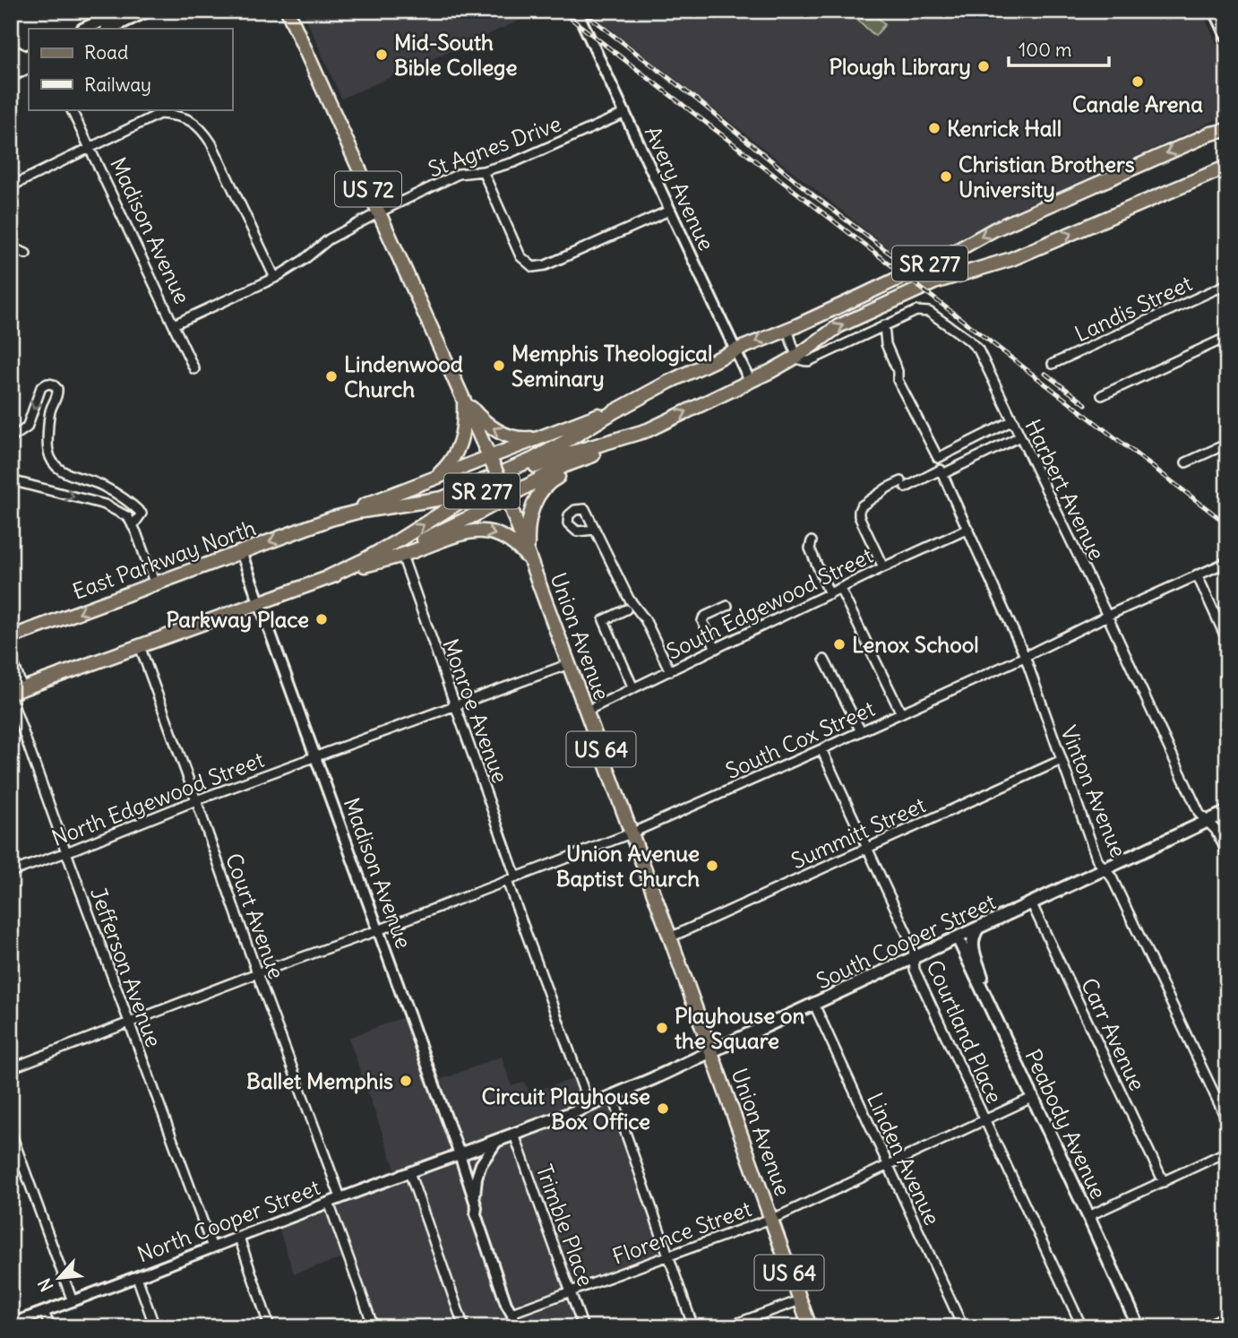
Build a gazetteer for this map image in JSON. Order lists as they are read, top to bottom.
{
  "streets": {
    "main road": [
      "US 72",
      "SR 277",
      "East Parkway North",
      "Union Avenue",
      "US 64",
      "South Cooper Street",
      "Peabody Avenue"
    ],
    "street": [
      "St Agnes Drive",
      "Avery Avenue",
      "Madison Avenue",
      "Landis Street",
      "Harbert Avenue",
      "South Edgewood Street",
      "Monroe Avenue",
      "South Cox Street",
      "Vinton Avenue",
      "North Edgewood Street",
      "Summitt Street",
      "Court Avenue",
      "Jefferson Avenue",
      "Courtland Place",
      "Carr Avenue",
      "Linden Avenue",
      "North Cooper Street",
      "Trimble Place",
      "Florence Street"
    ]
  },
  "crossings": [
    ["St Agnes Drive", "Avery Avenue"],
    ["St Agnes Drive", "Madison Avenue"],
    ["St Agnes Drive", "Union Avenue"],
    ["Avery Avenue", "SR 277"],
    ["Madison Avenue", "East Parkway North"],
    ["Madison Avenue", "South Cox Street"],
    ["Madison Avenue", "US 64"],
    ["Madison Avenue", "North Edgewood Street"],
    ["Madison Avenue", "South Cooper Street"],
    ["Madison Avenue", "North Cooper Street"],
    ["Madison Avenue", "Florence Street"],
    ["SR 277", "Harbert Avenue"],
    ["SR 277", "US 64"],
    ["Harbert Avenue", "South Cox Street"],
    ["Harbert Avenue", "South Cooper Street"],
    ["South Edgewood Street", "Union Avenue"],
    ["South Edgewood Street", "Vinton Avenue"],
    ["Union Avenue", "South Cox Street"],
    ["Union Avenue", "US 64"],
    ["Union Avenue", "Summitt Street"],
    ["Union Avenue", "South Cooper Street"],
    ["Union Avenue", "Florence Street"],
    ["Monroe Avenue", "South Cox Street"],
    ["Monroe Avenue", "US 64"],
    ["South Cox Street", "Vinton Avenue"],
    ["South Cox Street", "Court Avenue"],
    ["South Cox Street", "Jefferson Avenue"],
    ["South Cox Street", "Courtland Place"],
    ["US 64", "Court Avenue"],
    ["US 64", "Jefferson Avenue"],
    ["Vinton Avenue", "Summitt Street"],
    ["Vinton Avenue", "South Cooper Street"],
    ["North Edgewood Street", "Court Avenue"],
    ["North Edgewood Street", "Jefferson Avenue"],
    ["Summitt Street", "Courtland Place"],
    ["Court Avenue", "North Cooper Street"],
    ["South Cooper Street", "Courtland Place"],
    ["South Cooper Street", "Carr Avenue"],
    ["South Cooper Street", "Peabody Avenue"],
    ["South Cooper Street", "Linden Avenue"],
    ["South Cooper Street", "North Cooper Street"],
    ["South Cooper Street", "Trimble Place"],
    ["Jefferson Avenue", "North Cooper Street"],
    ["Courtland Place", "Florence Street"],
    ["Peabody Avenue", "Florence Street"],
    ["Linden Avenue", "Florence Street"],
    ["Trimble Place", "Florence Street"]
  ],
  "places": [
    "Mid-South Bible College",
    "Plough Library",
    "Canale Arena",
    "Kenrick Hall",
    "Christian Brothers University",
    "Memphis Theological Seminary",
    "Lindenwood Church",
    "Parkway Place",
    "Lenox School",
    "Union Avenue Baptist Church",
    "Playhouse on the Square",
    "Ballet Memphis",
    "Circuit Playhouse Box Office"
  ],
  "legend": ["Road", "Railway"],
  "scale_bar": "100 m",
  "north": "bottom left"
}
